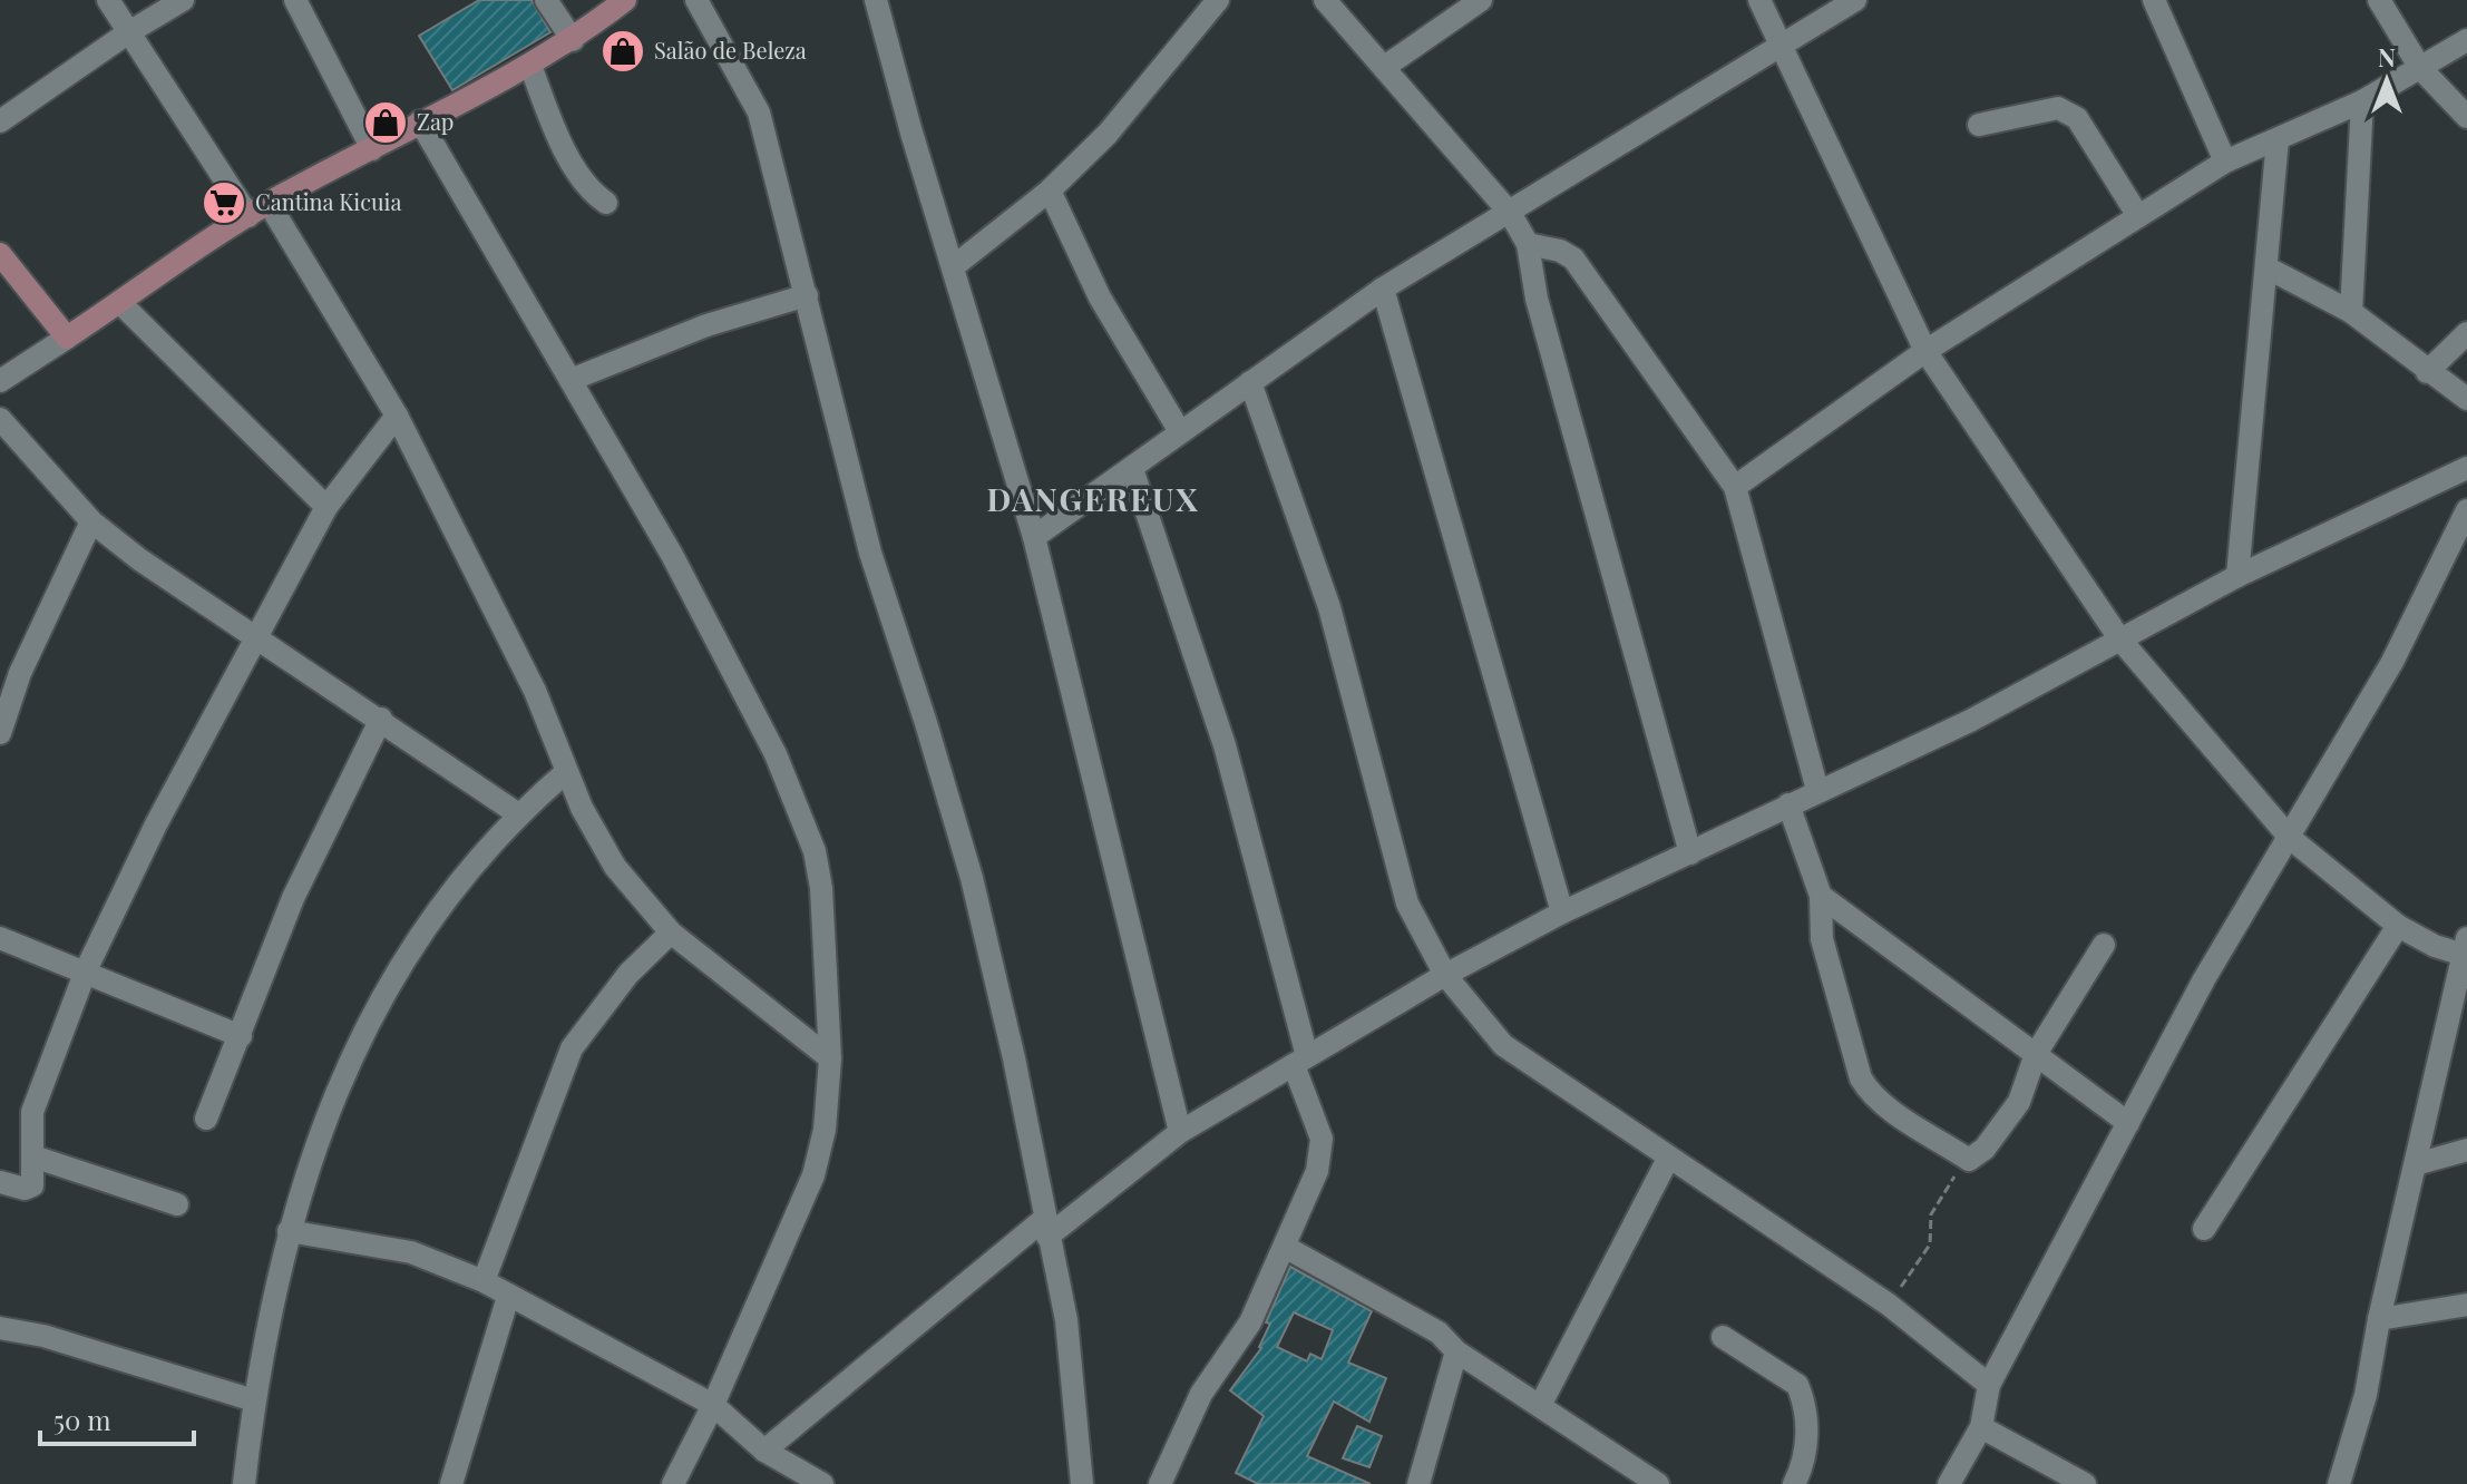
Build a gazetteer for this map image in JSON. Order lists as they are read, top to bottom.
{
  "districts": ["DANGEREUX"],
  "places": {
    "shop": ["Salão de Beleza", "Zap"],
    "supermarket": ["Cantina Kicuia"]
  },
  "scale_bar": "50 m",
  "north": "top"
}
